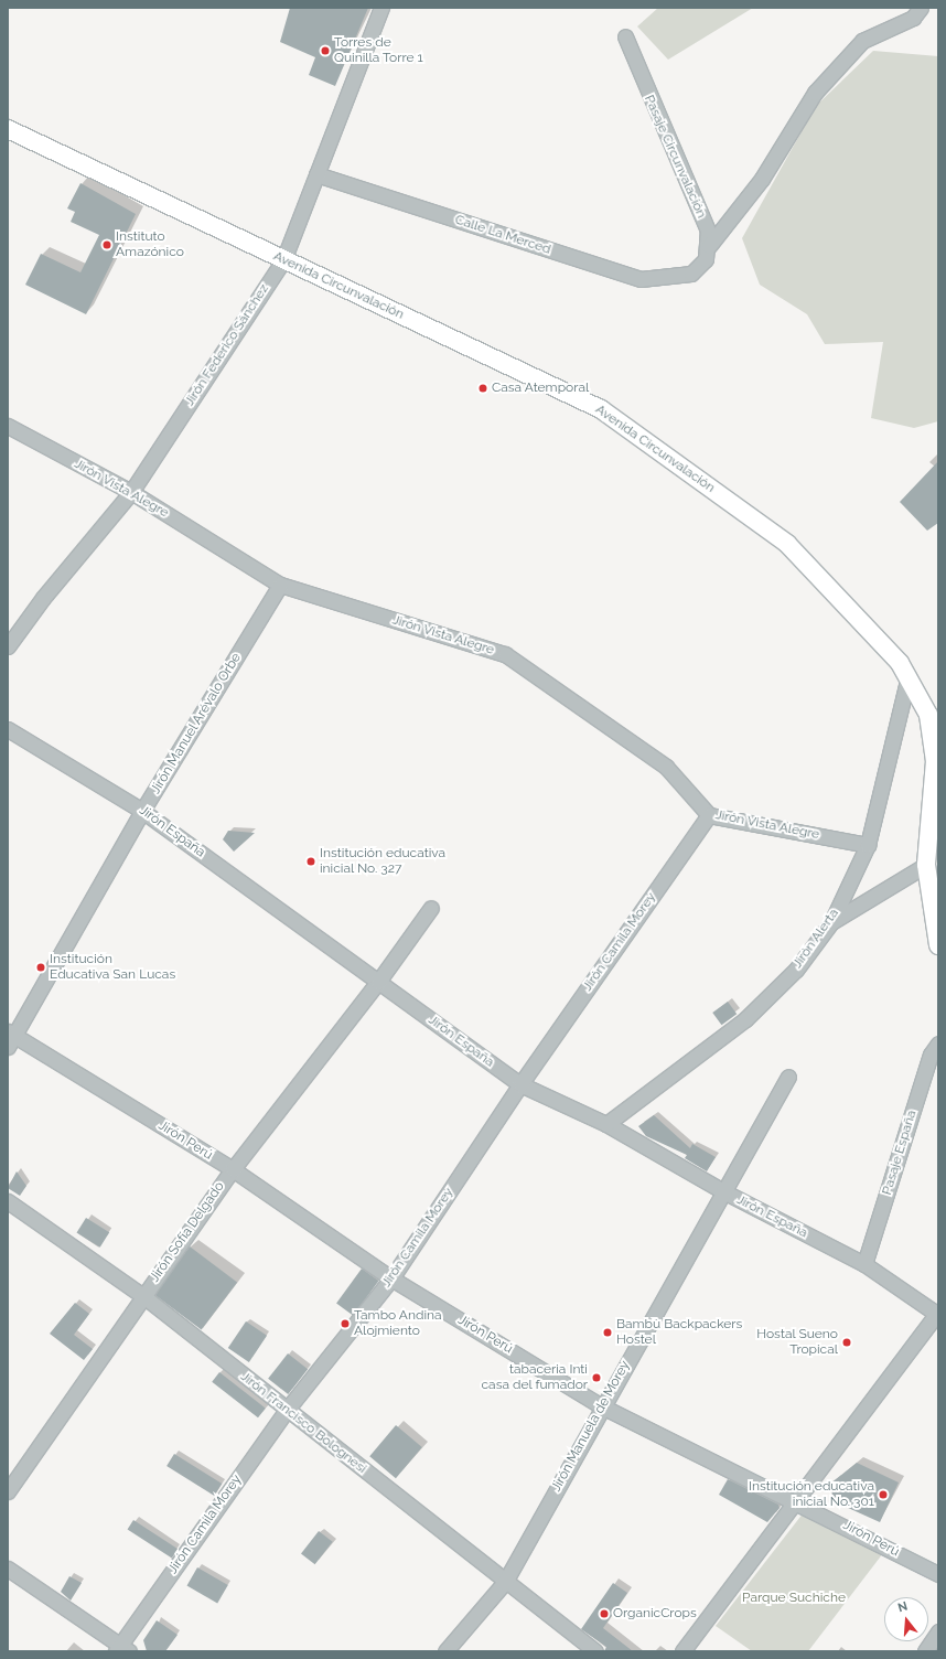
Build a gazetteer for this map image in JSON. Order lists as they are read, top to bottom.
{
  "streets": {
    "main road": ["Avenida Circunvalación"],
    "street": [
      "Pasaje Circunvalación",
      "Calle La Merced",
      "Jirón Federico Sánchez",
      "Jirón Vista Alegre",
      "Jirón Manuel Arévalo Orbe",
      "Jirón España",
      "Jirón Alerta",
      "Jirón Camila Morey",
      "Jirón Perú",
      "Pasaje España",
      "Jirón Sofía Delgado",
      "Jirón Francisco Bolognesi",
      "Jirón Manuela de Morey"
    ]
  },
  "crossings": [
    ["Pasaje Circunvalación", "Calle La Merced"],
    ["Calle La Merced", "Jirón Federico Sánchez"],
    ["Avenida Circunvalación", "Jirón Federico Sánchez"],
    ["Avenida Circunvalación", "Jirón Alerta"],
    ["Jirón Federico Sánchez", "Jirón Vista Alegre"],
    ["Jirón Vista Alegre", "Jirón Manuel Arévalo Orbe"],
    ["Jirón Vista Alegre", "Jirón Alerta"],
    ["Jirón Vista Alegre", "Jirón Camila Morey"],
    ["Jirón Manuel Arévalo Orbe", "Jirón España"],
    ["Jirón Manuel Arévalo Orbe", "Jirón Perú"],
    ["Jirón España", "Jirón Alerta"],
    ["Jirón España", "Jirón Camila Morey"],
    ["Jirón España", "Pasaje España"],
    ["Jirón España", "Jirón Sofía Delgado"],
    ["Jirón España", "Jirón Manuela de Morey"],
    ["Jirón Camila Morey", "Jirón Perú"],
    ["Jirón Camila Morey", "Jirón Francisco Bolognesi"],
    ["Jirón Perú", "Jirón Sofía Delgado"],
    ["Jirón Perú", "Jirón Manuela de Morey"],
    ["Jirón Sofía Delgado", "Jirón Francisco Bolognesi"],
    ["Jirón Francisco Bolognesi", "Jirón Manuela de Morey"]
  ],
  "parks": ["Parque Suchiche"],
  "places": [
    "Torres de Quinilla Torre 1",
    "Instituto Amazónico",
    "Casa Atemporal",
    "Institución educativa inicial No. 327",
    "Institución Educativa San Lucas",
    "Tambo Andina Alojmiento",
    "Bambù Backpackers Hostel",
    "Hostal Sueno Tropical",
    "tabaceria Inti casa del fumador",
    "Institución educativa inicial No. 301",
    "OrganicCrops"
  ],
  "north": "top"
}
